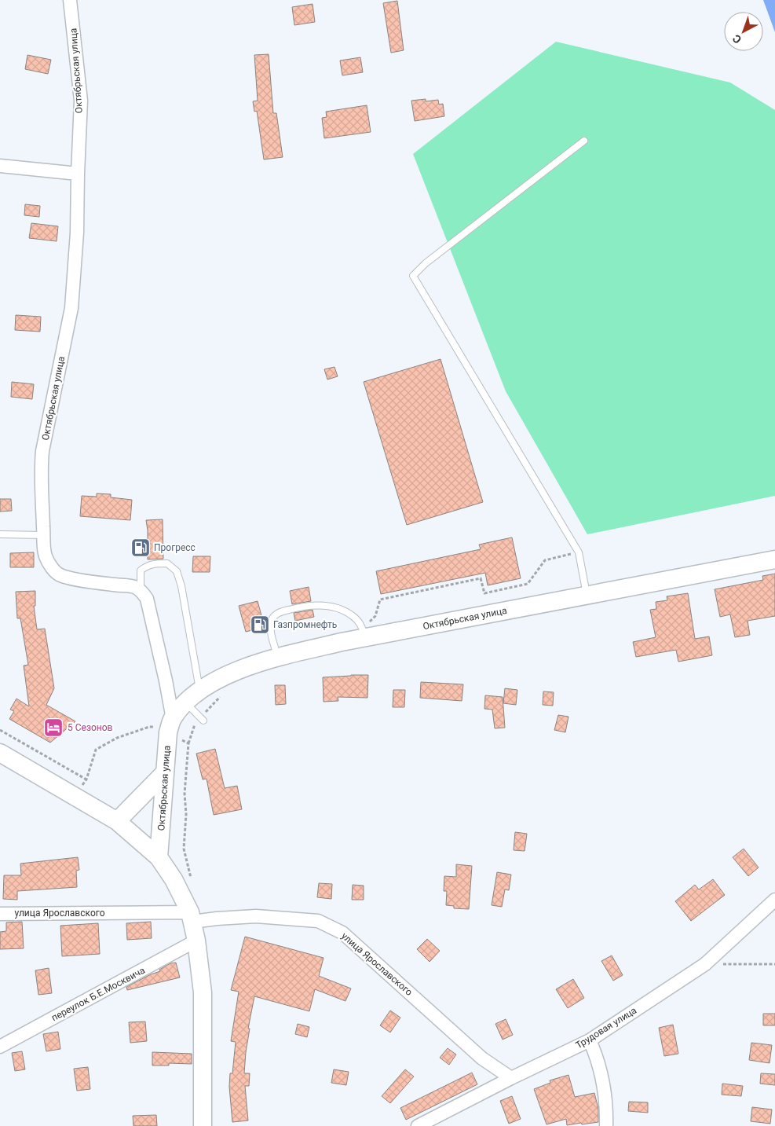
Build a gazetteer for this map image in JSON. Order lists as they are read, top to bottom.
{
  "streets": {
    "street": [
      "Октябрьская улица",
      "улица Ярославского",
      "переулок Б.Е.Москвича",
      "Трудовая улица"
    ]
  },
  "crossings": [
    ["улица Ярославского", "Трудовая улица"]
  ],
  "places": {
    "fuel station": ["Прогресс", "Газпромнефть"],
    "hotel": ["5 Сезонов"]
  },
  "north": "bottom left"
}
